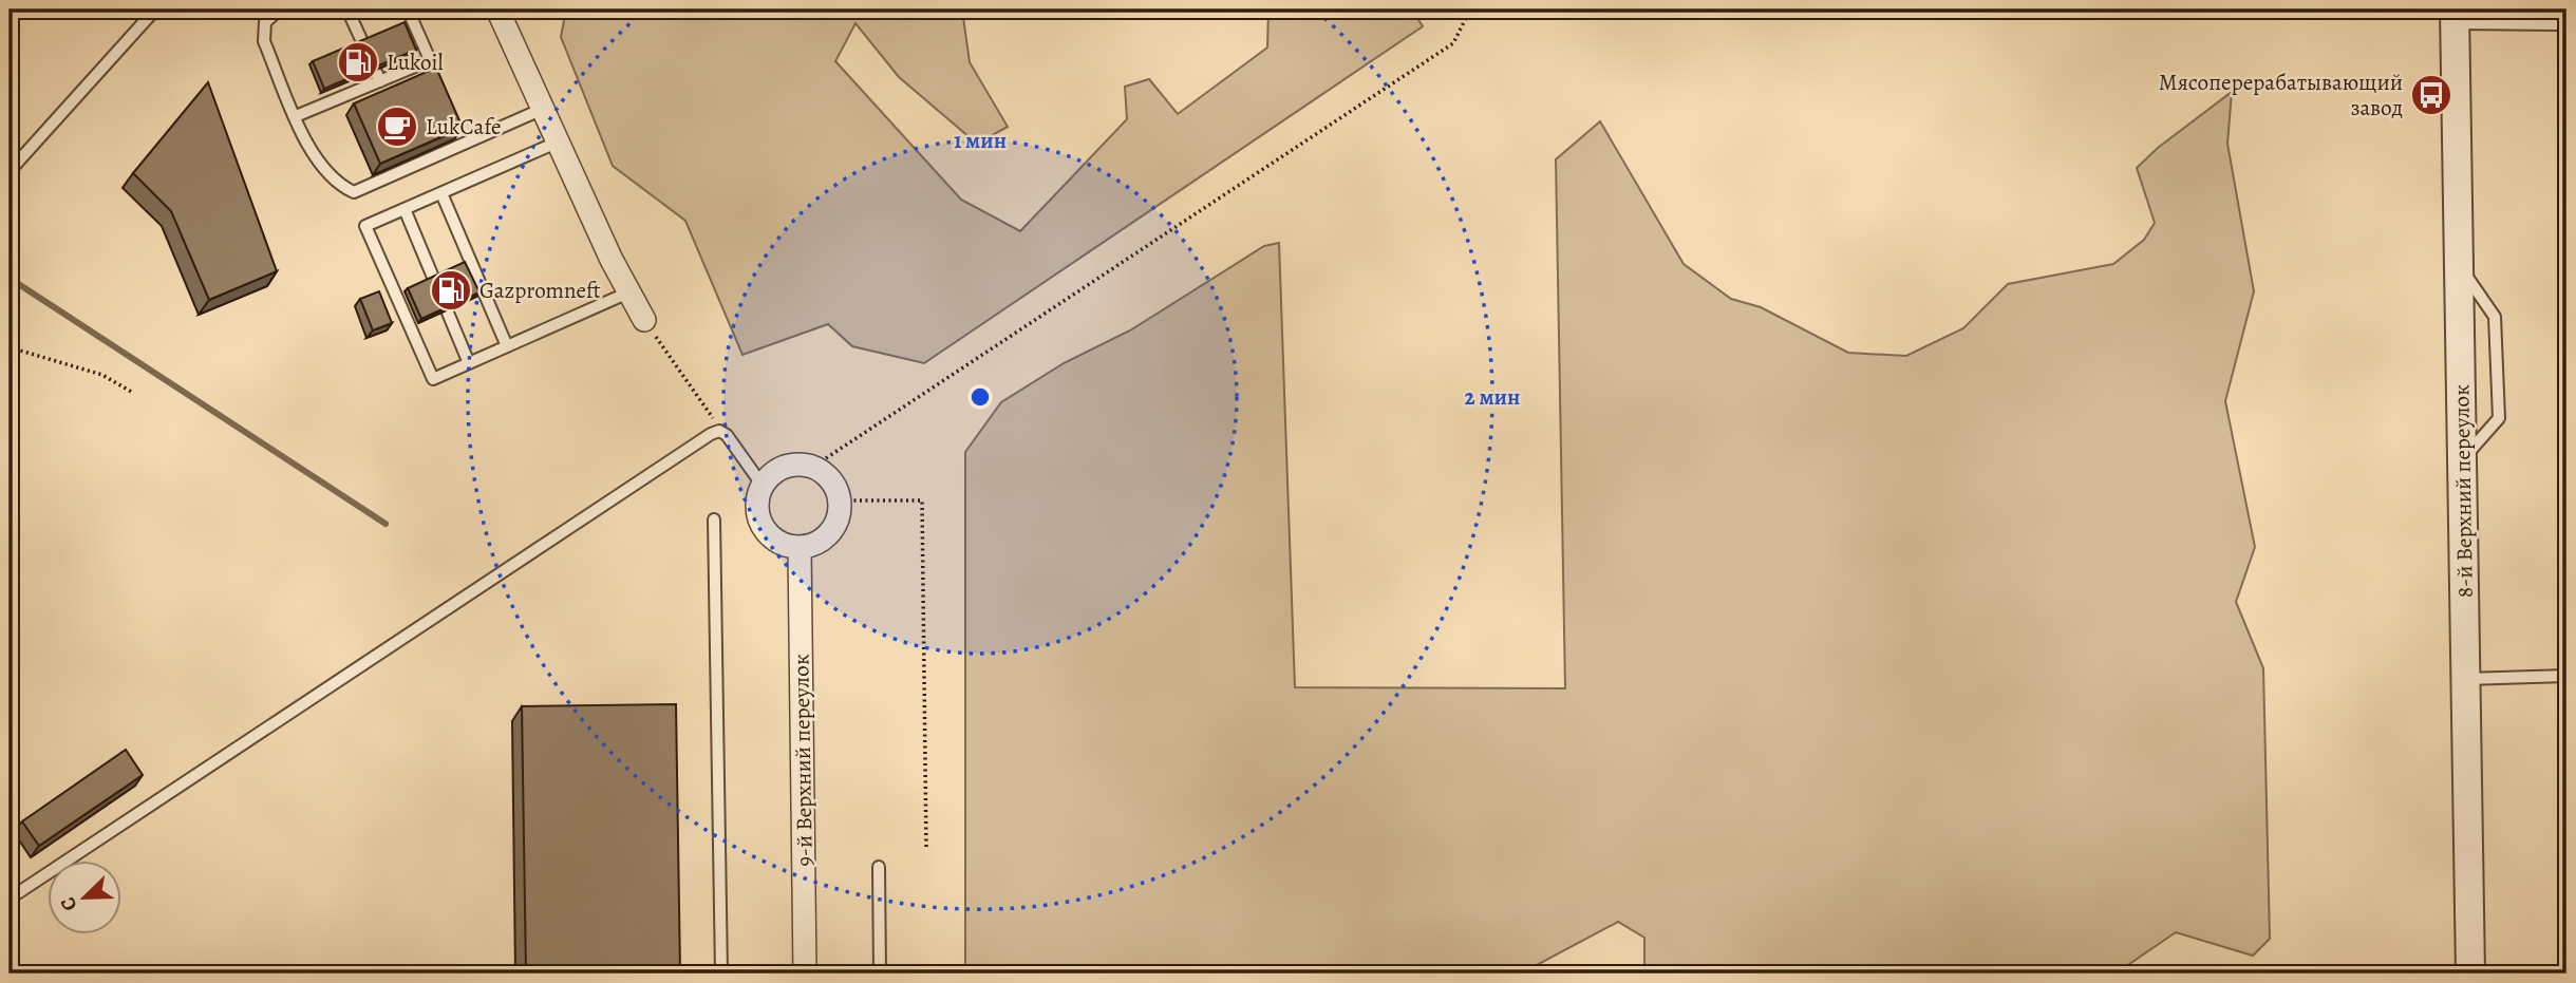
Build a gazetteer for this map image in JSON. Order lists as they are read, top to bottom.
{
  "streets": {
    "street": ["8-й Верхний переулок", "9-й Верхний переулок"]
  },
  "places": {
    "fuel station": ["Lukoil", "Gazpromneft"],
    "bus stop": ["Мясоперерабатывающий завод"],
    "cafe": ["LukCafe"]
  },
  "north": "bottom left",
  "rings": ["1 мин", "2 мин"]
}
